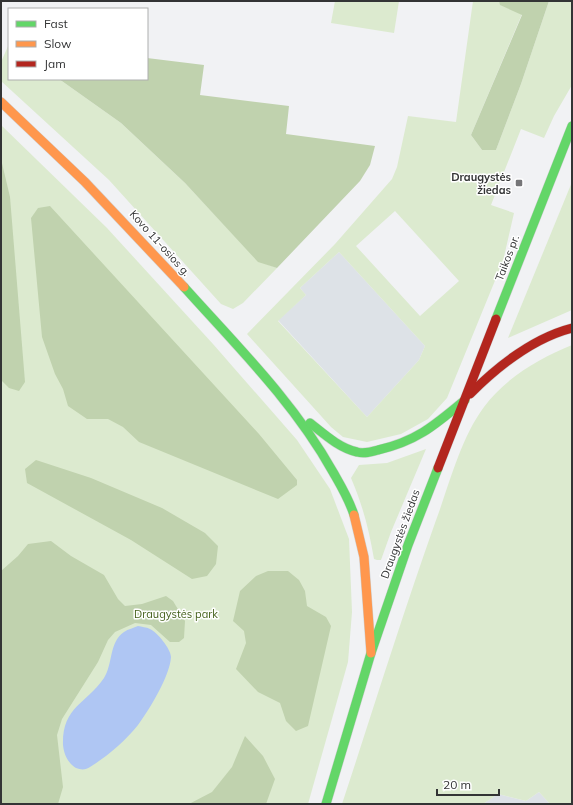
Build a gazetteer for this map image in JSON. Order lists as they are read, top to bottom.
{
  "streets": {
    "main road": ["Kovo 11-osios g.", "Taikos pr.", "Draugystės žiedas"]
  },
  "crossings": [
    ["Kovo 11-osios g.", "Taikos pr."],
    ["Kovo 11-osios g.", "Draugystės žiedas"],
    ["Taikos pr.", "Draugystės žiedas"]
  ],
  "parks": ["Draugystės park"],
  "places": {
    "transit": ["Draugystės žiedas"]
  },
  "legend": ["Fast", "Slow", "Jam"],
  "scale_bar": "20 m"
}
